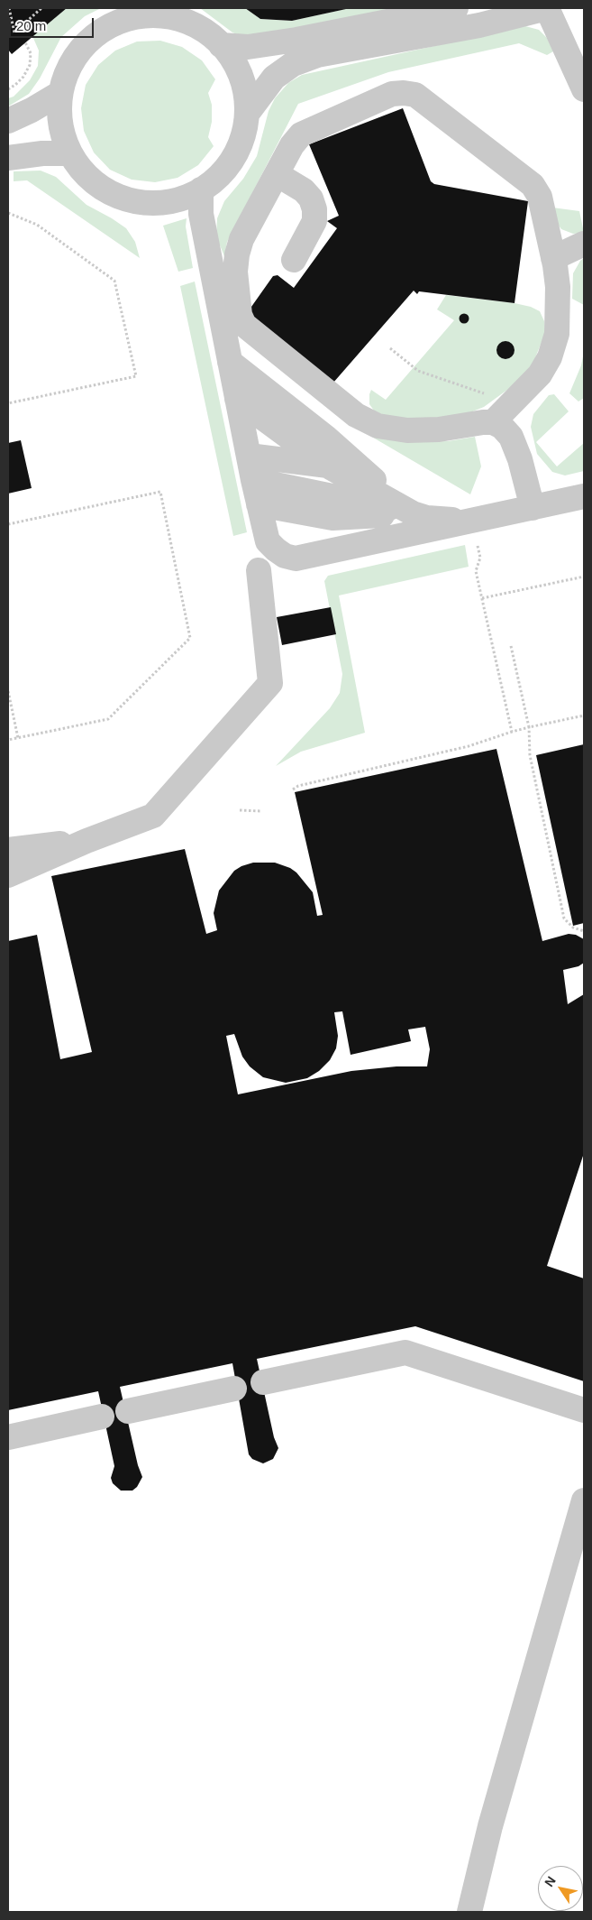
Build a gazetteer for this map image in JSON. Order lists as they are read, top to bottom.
{
  "scale_bar": "20 m",
  "north": "top left"
}
